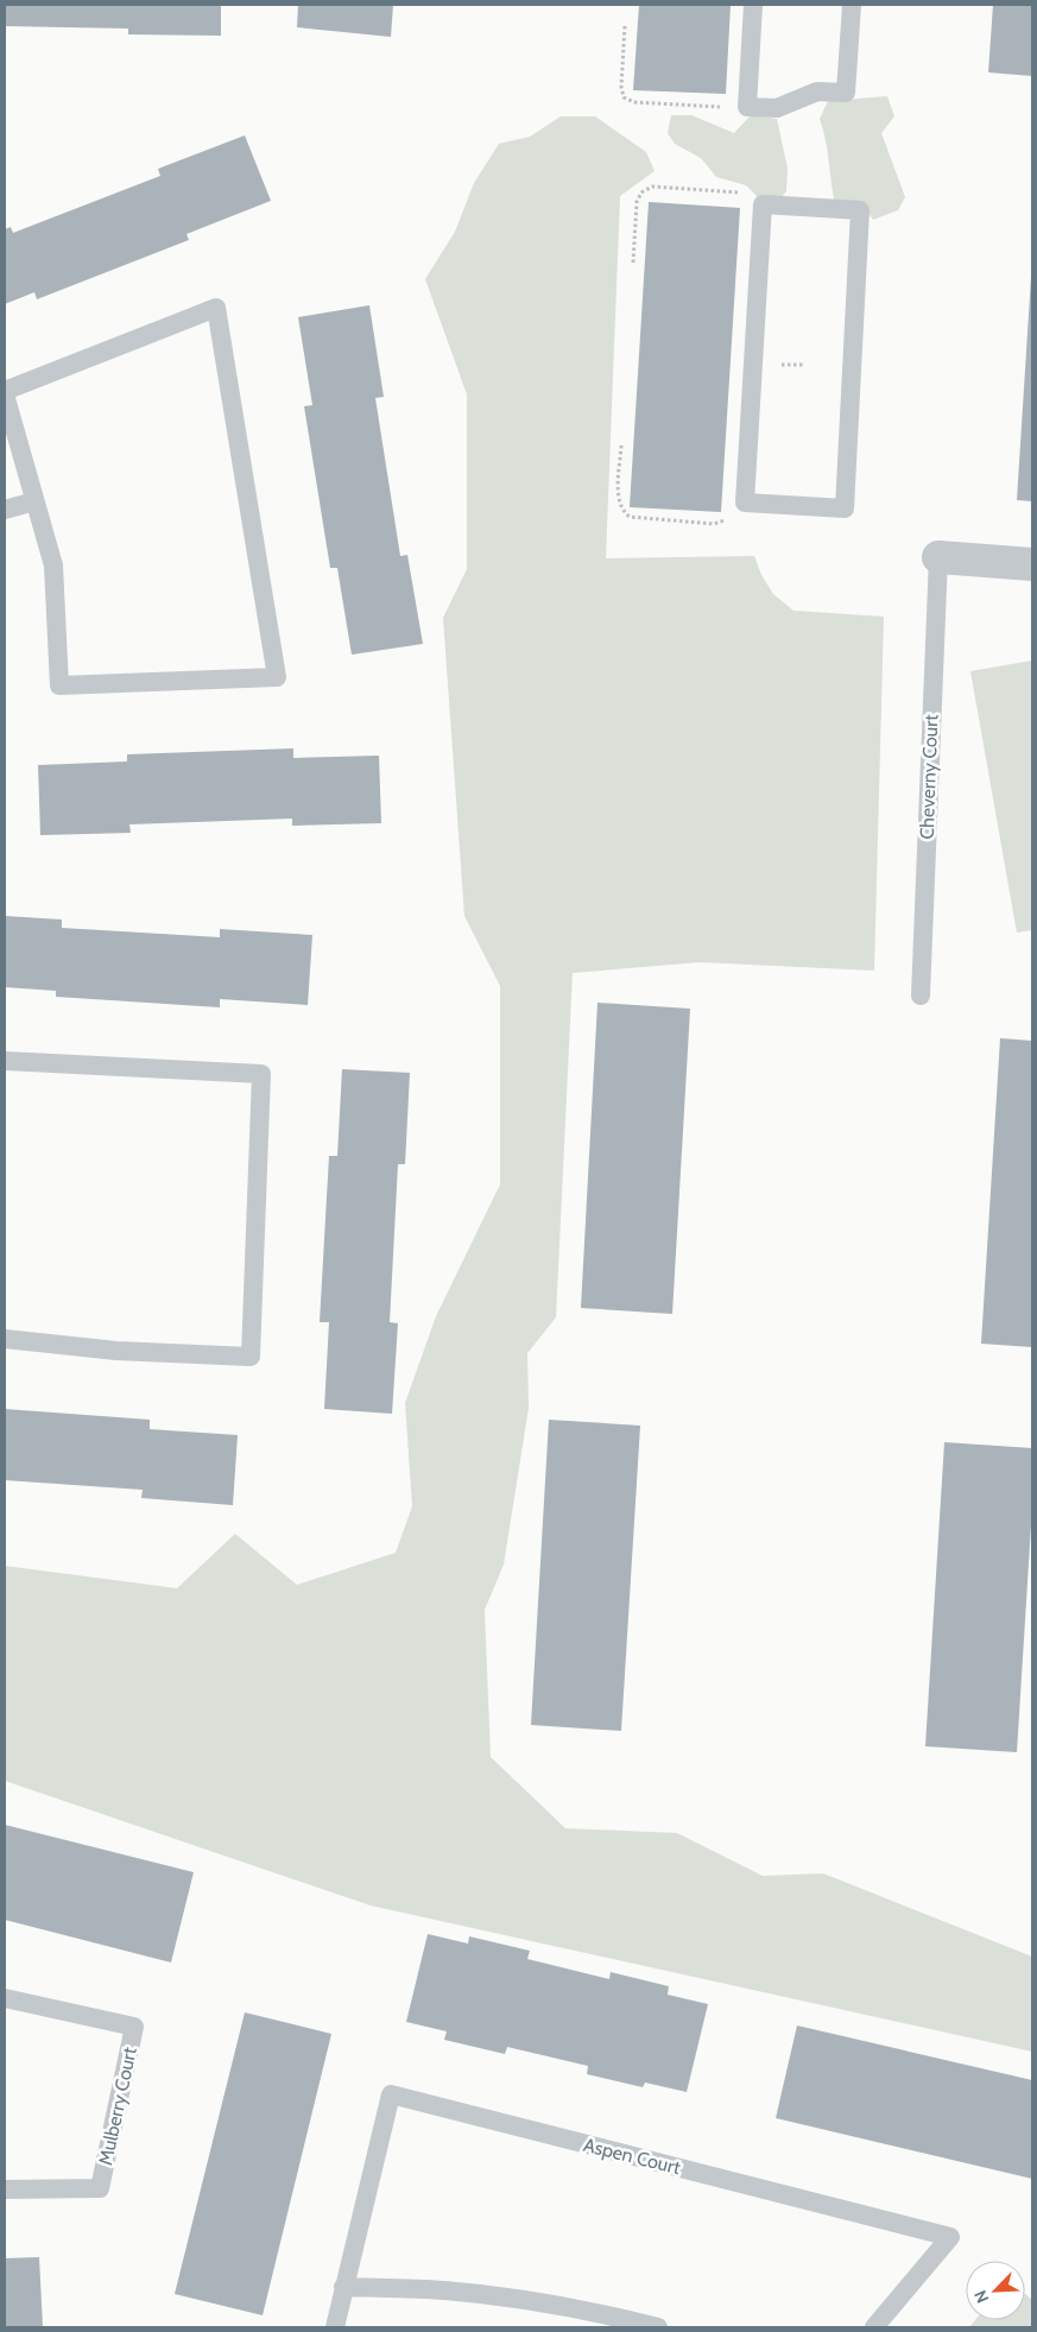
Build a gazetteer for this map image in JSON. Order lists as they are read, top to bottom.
{
  "streets": {
    "lane": ["Cheverny Court", "Mulberry Court", "Aspen Court"]
  },
  "north": "bottom left"
}
